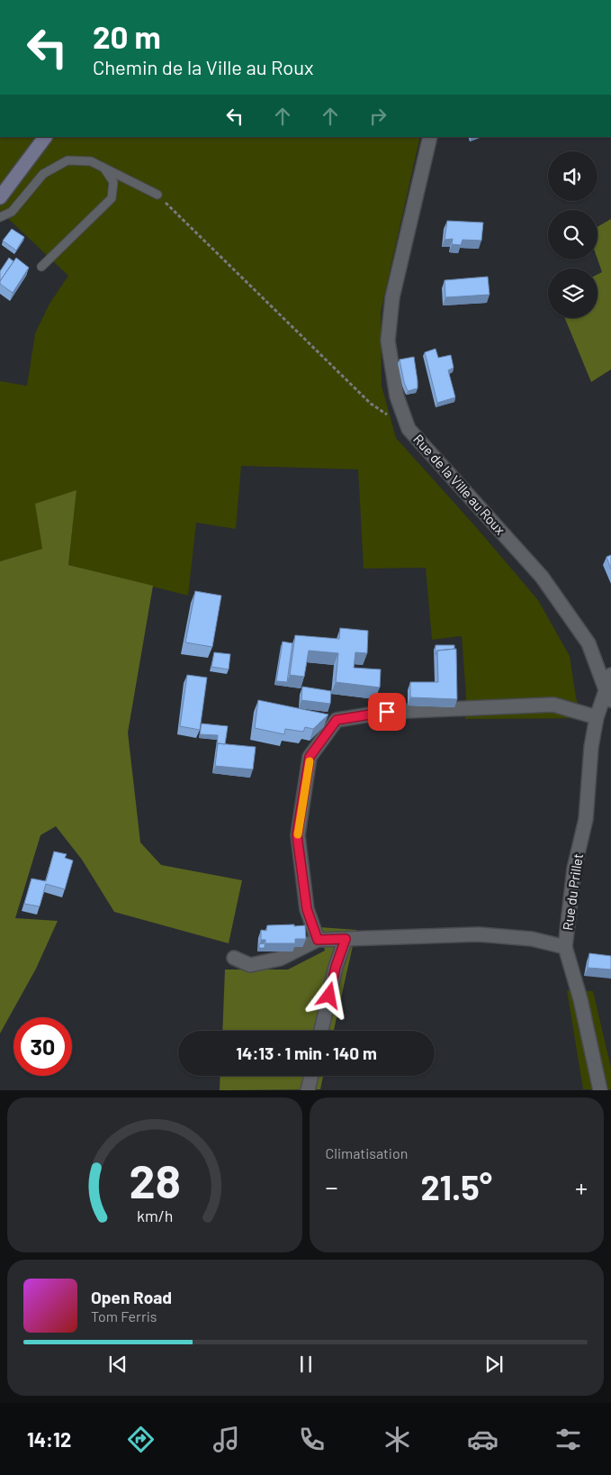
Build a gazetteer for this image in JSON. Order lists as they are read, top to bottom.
{
  "streets": {
    "street": ["Rue de la Ville au Roux", "Rue du Prillet"]
  },
  "crossings": [
    ["Rue de la Ville au Roux", "Rue du Prillet"]
  ],
  "page": {
    "turn": ["20 m", "Chemin de la Ville au Roux"],
    "limit": "30",
    "trip": "14:13 · 1 min · 140 m",
    "tile": "Climatisation",
    "heat": ["−", "21.5°", "+"],
    "song": ["Open Road", "Tom Ferris"],
    "tabs": "14:12",
    "gauge": ["28", "km/h"]
  }
}
